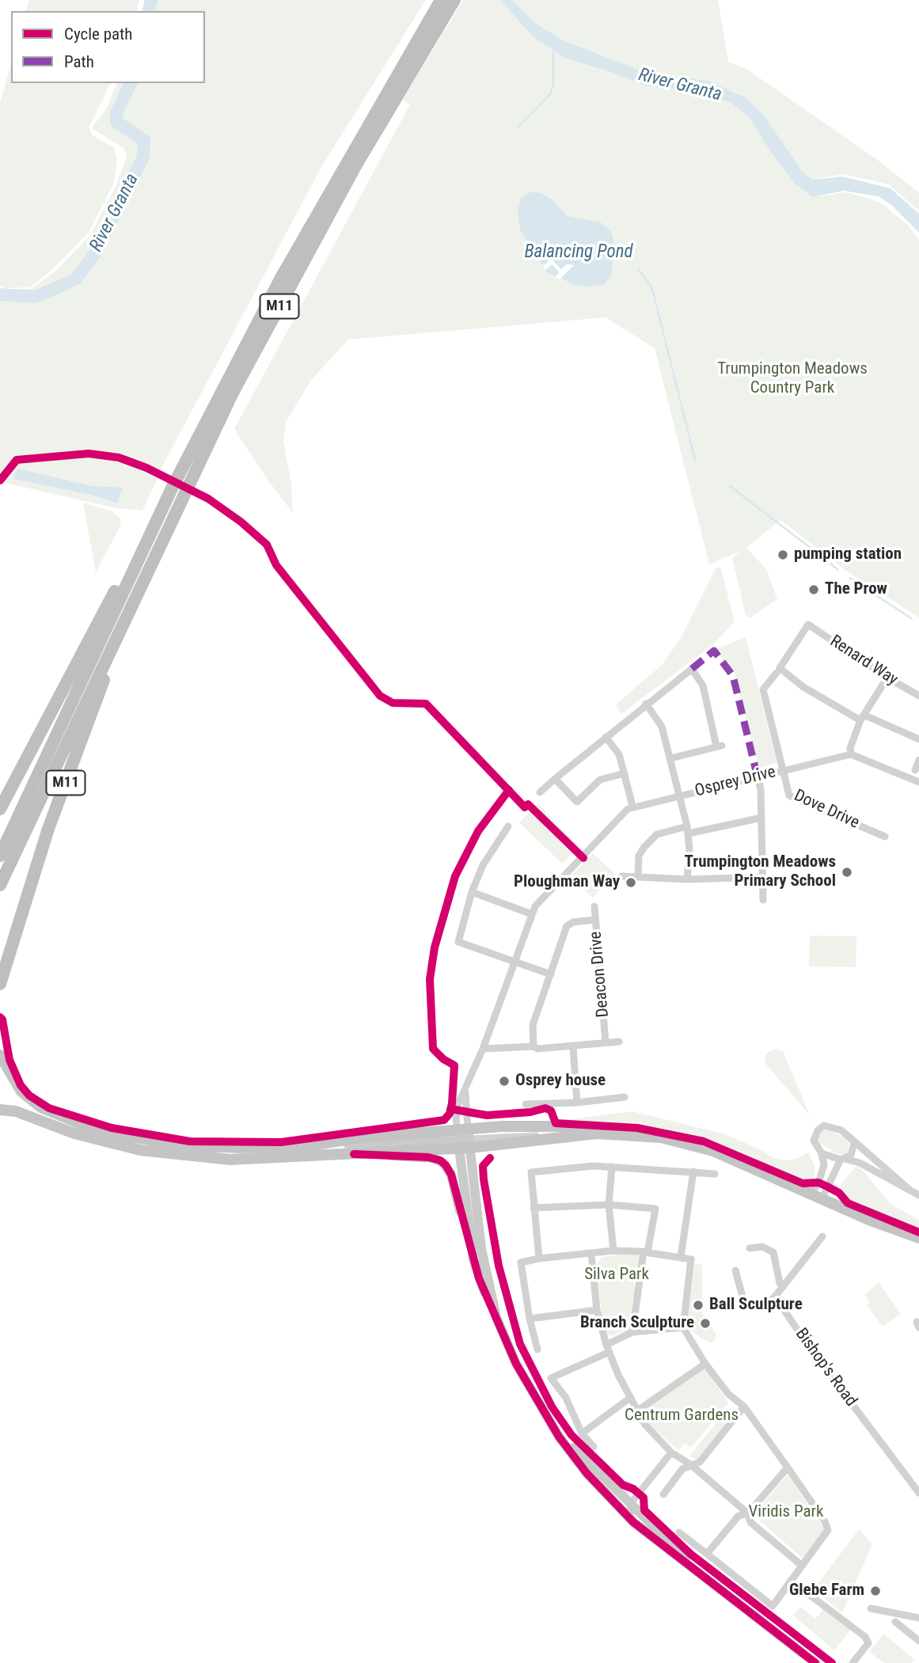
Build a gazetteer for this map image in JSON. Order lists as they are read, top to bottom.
{
  "streets": {
    "highway": ["M11"],
    "street": [
      "Renard Way",
      "Osprey Drive",
      "Dove Drive",
      "Deacon Drive",
      "Bishop's Road"
    ]
  },
  "crossings": [
    ["Osprey Drive", "Dove Drive"]
  ],
  "water": ["River Granta", "Balancing Pond"],
  "parks": [
    "Trumpington Meadows Country Park",
    "Silva Park",
    "Centrum Gardens",
    "Viridis Park"
  ],
  "places": [
    "pumping station",
    "The Prow",
    "Trumpington Meadows Primary School",
    "Ploughman Way",
    "Osprey house",
    "Ball Sculpture",
    "Branch Sculpture",
    "Glebe Farm"
  ],
  "legend": ["Cycle path", "Path"]
}
